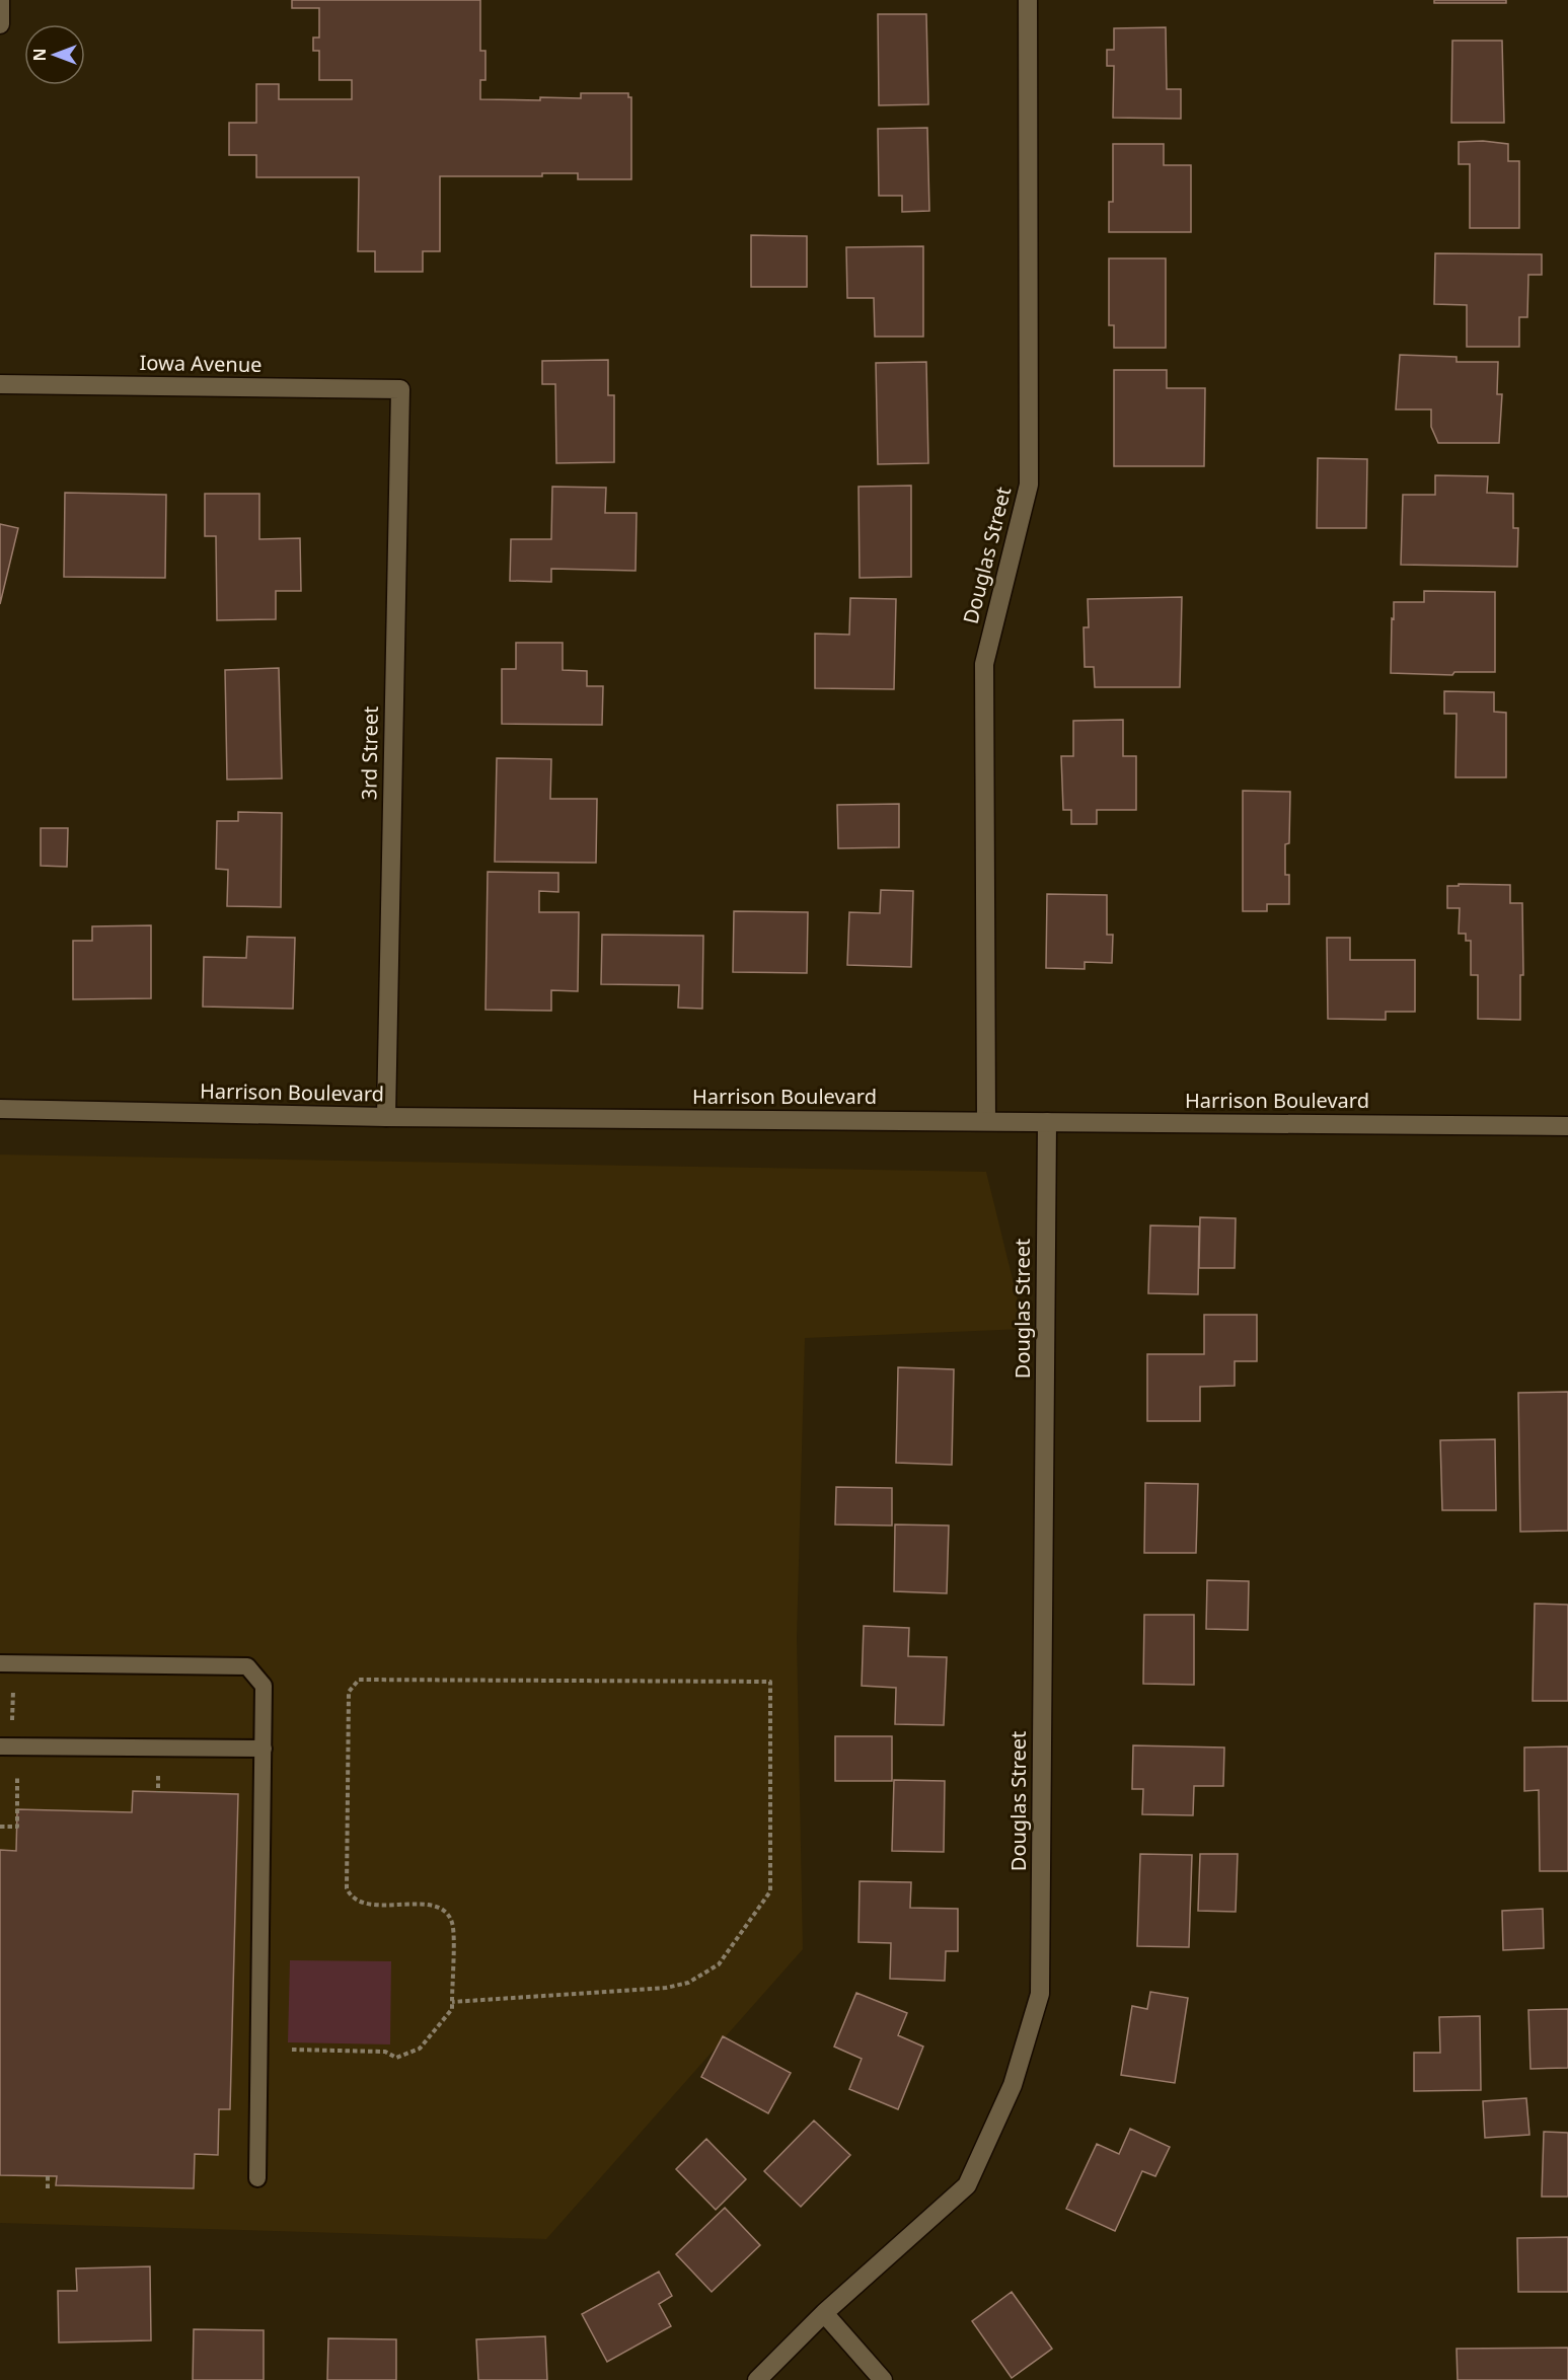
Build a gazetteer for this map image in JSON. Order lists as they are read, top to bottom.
{
  "streets": {
    "street": [
      "Iowa Avenue",
      "Douglas Street",
      "3rd Street",
      "Harrison Boulevard"
    ]
  },
  "crossings": [
    ["Iowa Avenue", "3rd Street"],
    ["Douglas Street", "Harrison Boulevard"],
    ["3rd Street", "Harrison Boulevard"]
  ],
  "north": "left"
}
